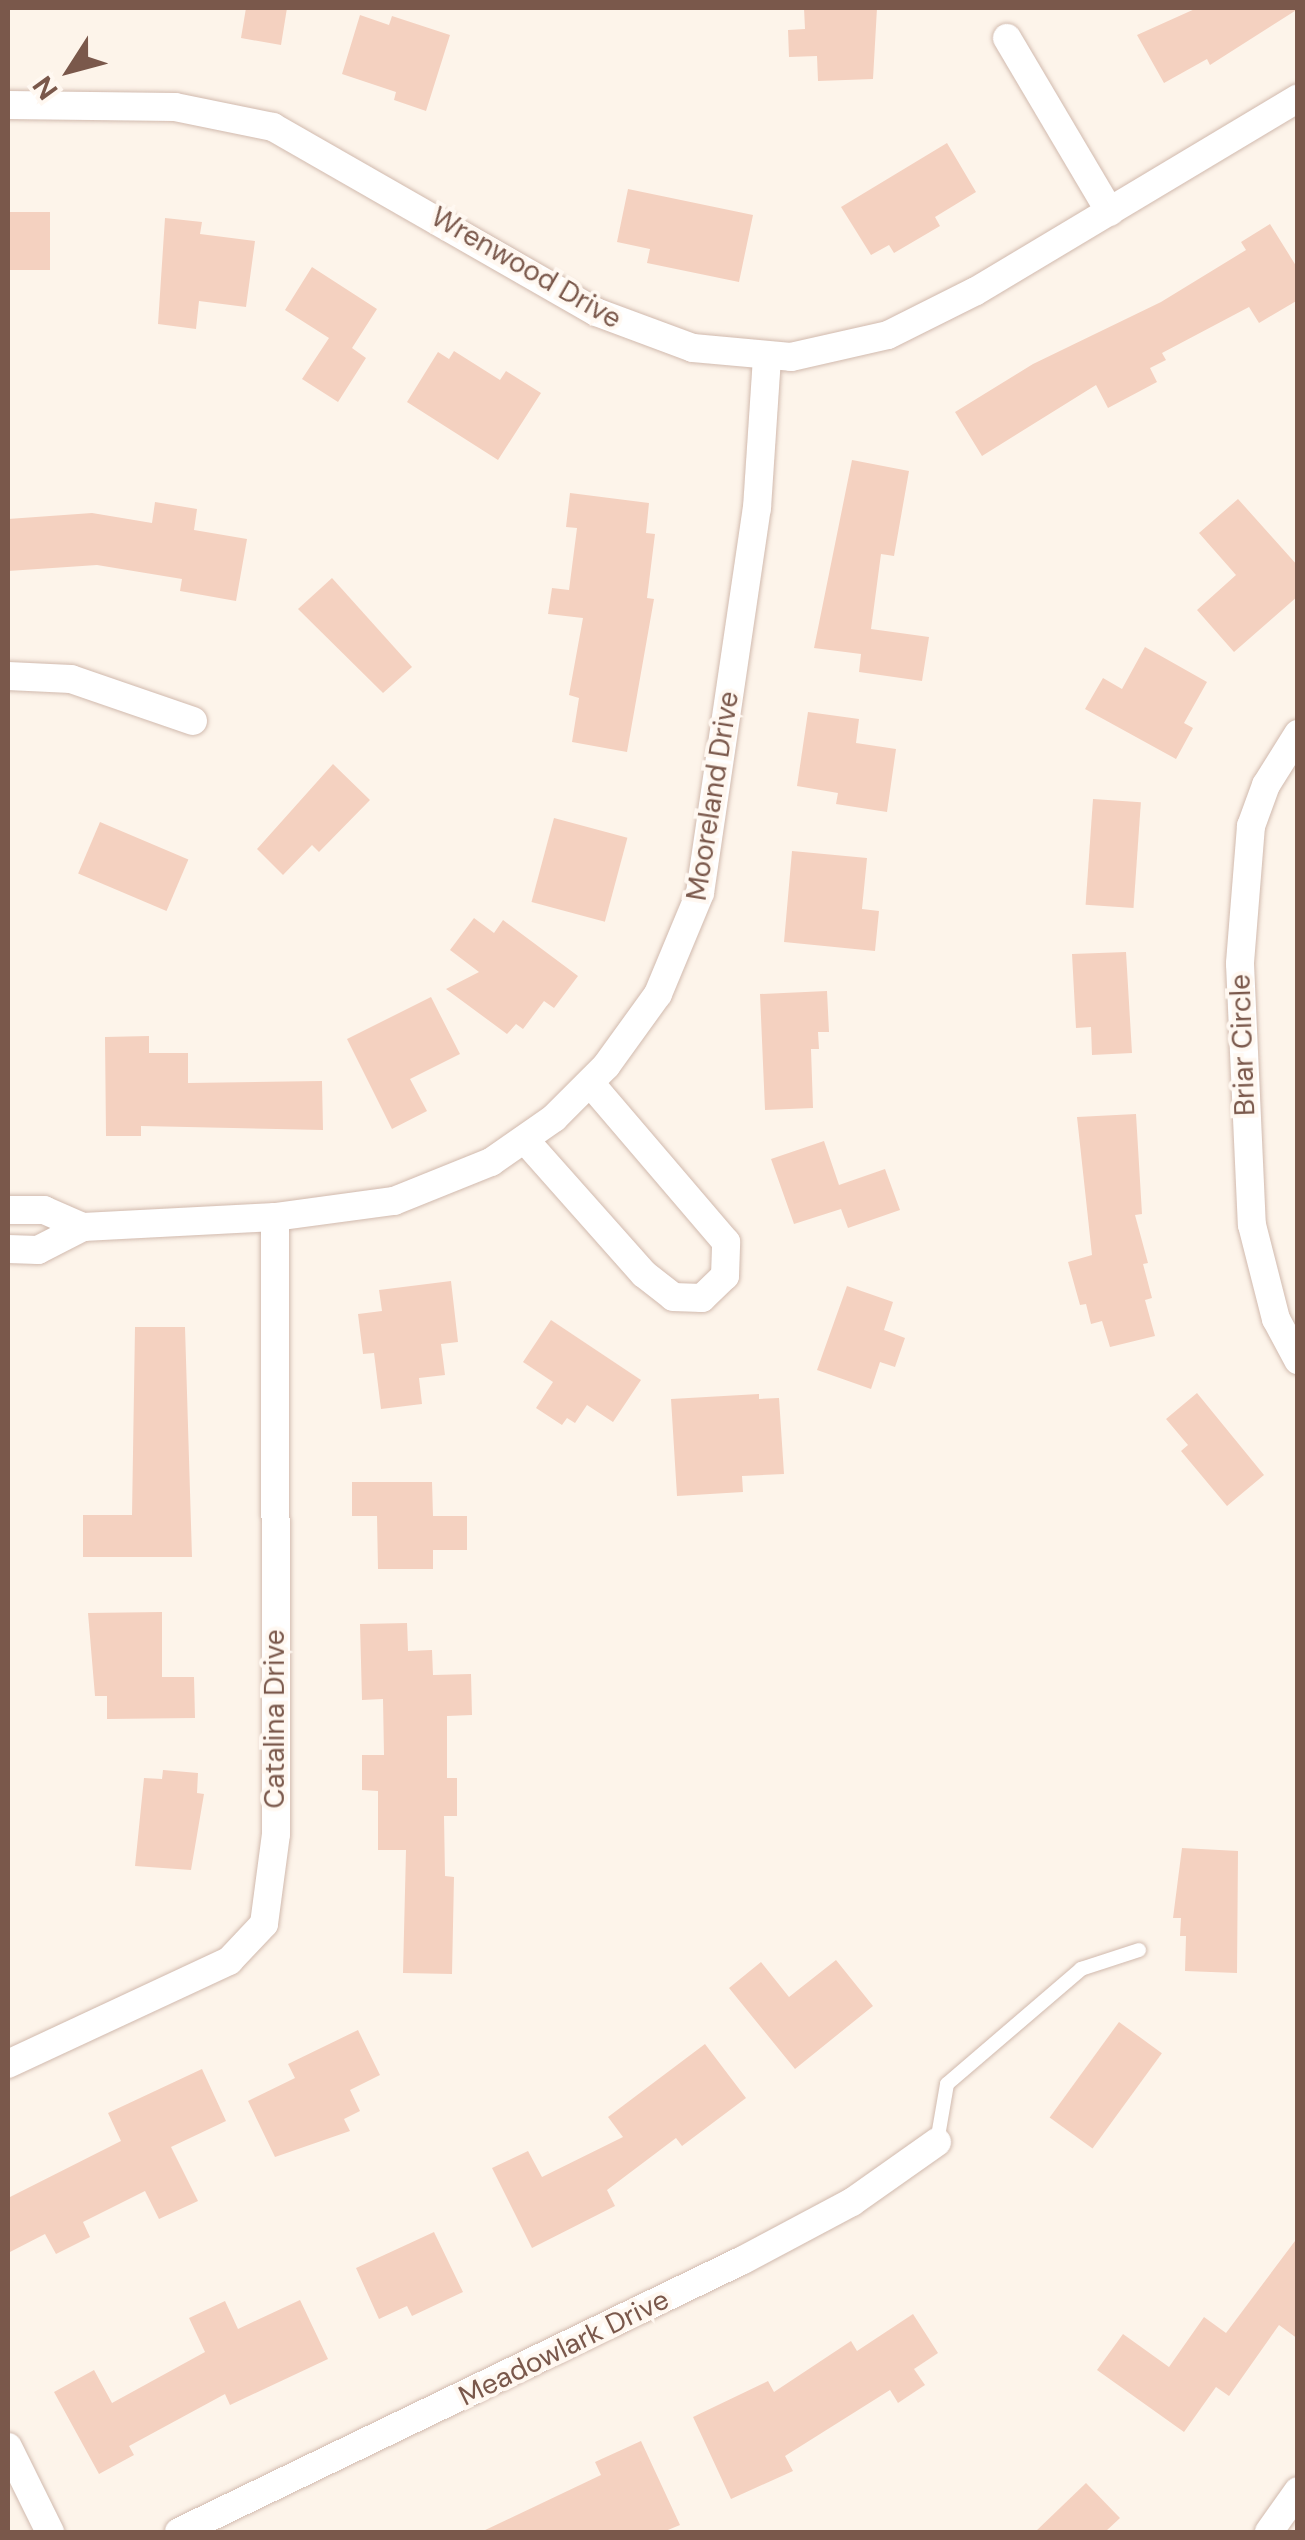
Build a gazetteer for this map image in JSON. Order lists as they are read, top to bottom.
{
  "streets": {
    "street": [
      "Wrenwood Drive",
      "Mooreland Drive",
      "Briar Circle",
      "Catalina Drive",
      "Meadowlark Drive"
    ]
  },
  "crossings": [
    ["Wrenwood Drive", "Mooreland Drive"],
    ["Mooreland Drive", "Catalina Drive"]
  ],
  "north": "bottom left"
}
